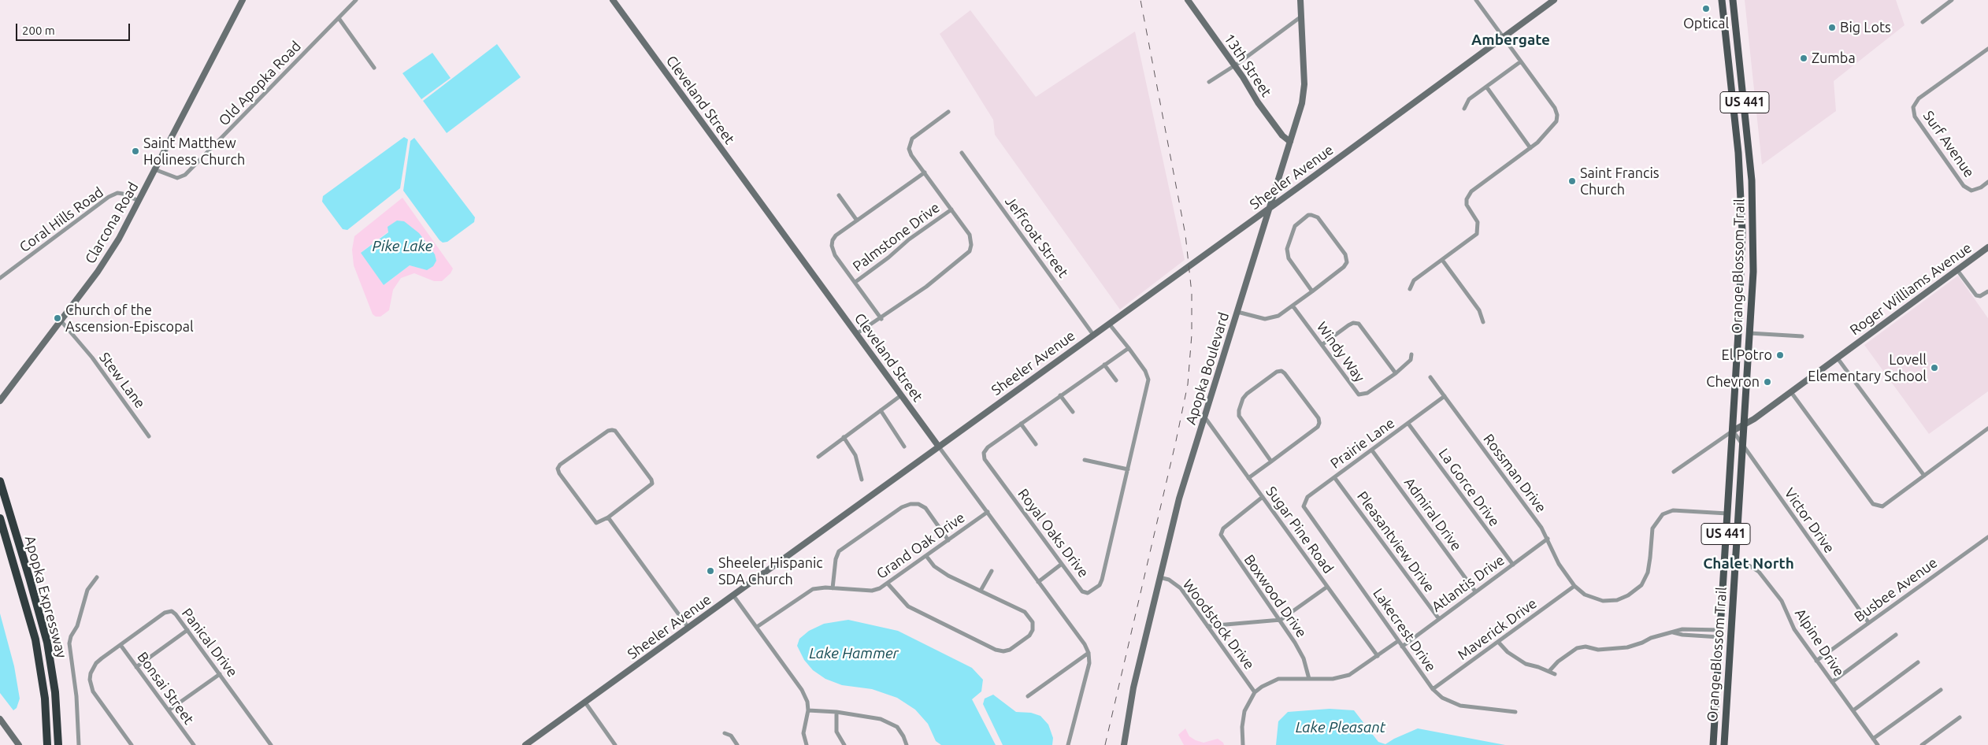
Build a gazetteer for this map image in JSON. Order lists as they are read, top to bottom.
{
  "streets": {
    "highway": ["Apopka Expressway"],
    "main road": ["US 441", "Orange Blossom Trail"],
    "street": [
      "13th Street",
      "Old Apopka Road",
      "Cleveland Street",
      "Surf Avenue",
      "Sheeler Avenue",
      "Coral Hills Road",
      "Clarcona Road",
      "Palmstone Drive",
      "Jeffcoat Street",
      "Roger Williams Avenue",
      "Windy Way",
      "Apopka Boulevard",
      "Stew Lane",
      "Prairie Lane",
      "Rossman Drive",
      "La Gorce Drive",
      "Admiral Drive",
      "Victor Drive",
      "Sugar Pine Road",
      "Royal Oaks Drive",
      "Pleasantview Drive",
      "Grand Oak Drive",
      "Atlantis Drive",
      "Busbee Avenue",
      "Boxwood Drive",
      "Woodstock Drive",
      "Maverick Drive",
      "Lakecrest Drive",
      "Panical Drive",
      "Alpine Drive",
      "Bonsai Street"
    ]
  },
  "crossings": [
    ["13th Street", "Apopka Boulevard"],
    ["Old Apopka Road", "Clarcona Road"],
    ["Cleveland Street", "Sheeler Avenue"],
    ["Cleveland Street", "Grand Oak Drive"],
    ["Sheeler Avenue", "Jeffcoat Street"],
    ["Sheeler Avenue", "Apopka Boulevard"],
    ["Sheeler Avenue", "Royal Oaks Drive"],
    ["Coral Hills Road", "Clarcona Road"],
    ["Clarcona Road", "Stew Lane"],
    ["Orange Blossom Trail", "Roger Williams Avenue"],
    ["Orange Blossom Trail", "Victor Drive"],
    ["Orange Blossom Trail", "Alpine Drive"],
    ["Roger Williams Avenue", "Victor Drive"],
    ["Apopka Boulevard", "Sugar Pine Road"],
    ["Apopka Boulevard", "Woodstock Drive"],
    ["Prairie Lane", "Rossman Drive"],
    ["Prairie Lane", "La Gorce Drive"],
    ["Prairie Lane", "Admiral Drive"],
    ["Prairie Lane", "Pleasantview Drive"],
    ["Prairie Lane", "Lakecrest Drive"],
    ["Rossman Drive", "Atlantis Drive"],
    ["Rossman Drive", "Maverick Drive"],
    ["La Gorce Drive", "Atlantis Drive"],
    ["Admiral Drive", "Atlantis Drive"],
    ["Victor Drive", "Busbee Avenue"],
    ["Sugar Pine Road", "Boxwood Drive"],
    ["Pleasantview Drive", "Atlantis Drive"],
    ["Atlantis Drive", "Lakecrest Drive"],
    ["Busbee Avenue", "Alpine Drive"],
    ["Maverick Drive", "Lakecrest Drive"],
    ["Panical Drive", "Bonsai Street"]
  ],
  "districts": ["Ambergate", "Chalet North"],
  "water": ["Pike Lake", "Lake Hammer", "Lake Pleasant"],
  "places": [
    "Optical",
    "Big Lots",
    "Zumba",
    "Saint Matthew Holiness Church",
    "Saint Francis Church",
    "Church of the Ascension-Episcopal",
    "El Potro",
    "Lovell Elementary School",
    "Chevron",
    "Sheeler Hispanic SDA Church"
  ],
  "scale_bar": "200 m"
}
